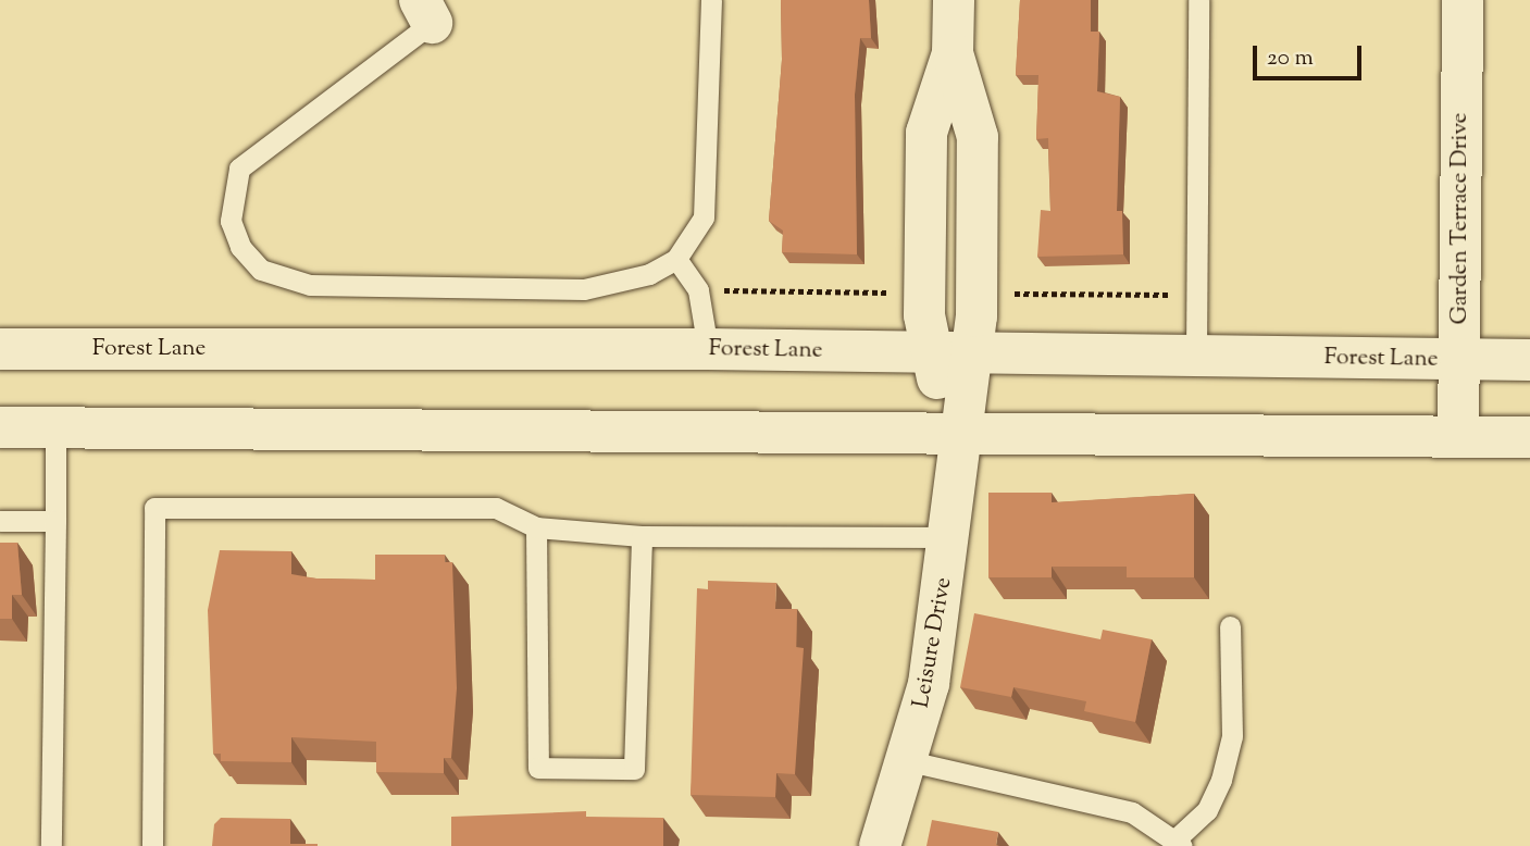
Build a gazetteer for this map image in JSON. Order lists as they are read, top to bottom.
{
  "streets": {
    "main road": ["Garden Terrace Drive", "Forest Lane", "Leisure Drive"]
  },
  "crossings": [
    ["Garden Terrace Drive", "Forest Lane"],
    ["Forest Lane", "Leisure Drive"]
  ],
  "scale_bar": "20 m"
}
